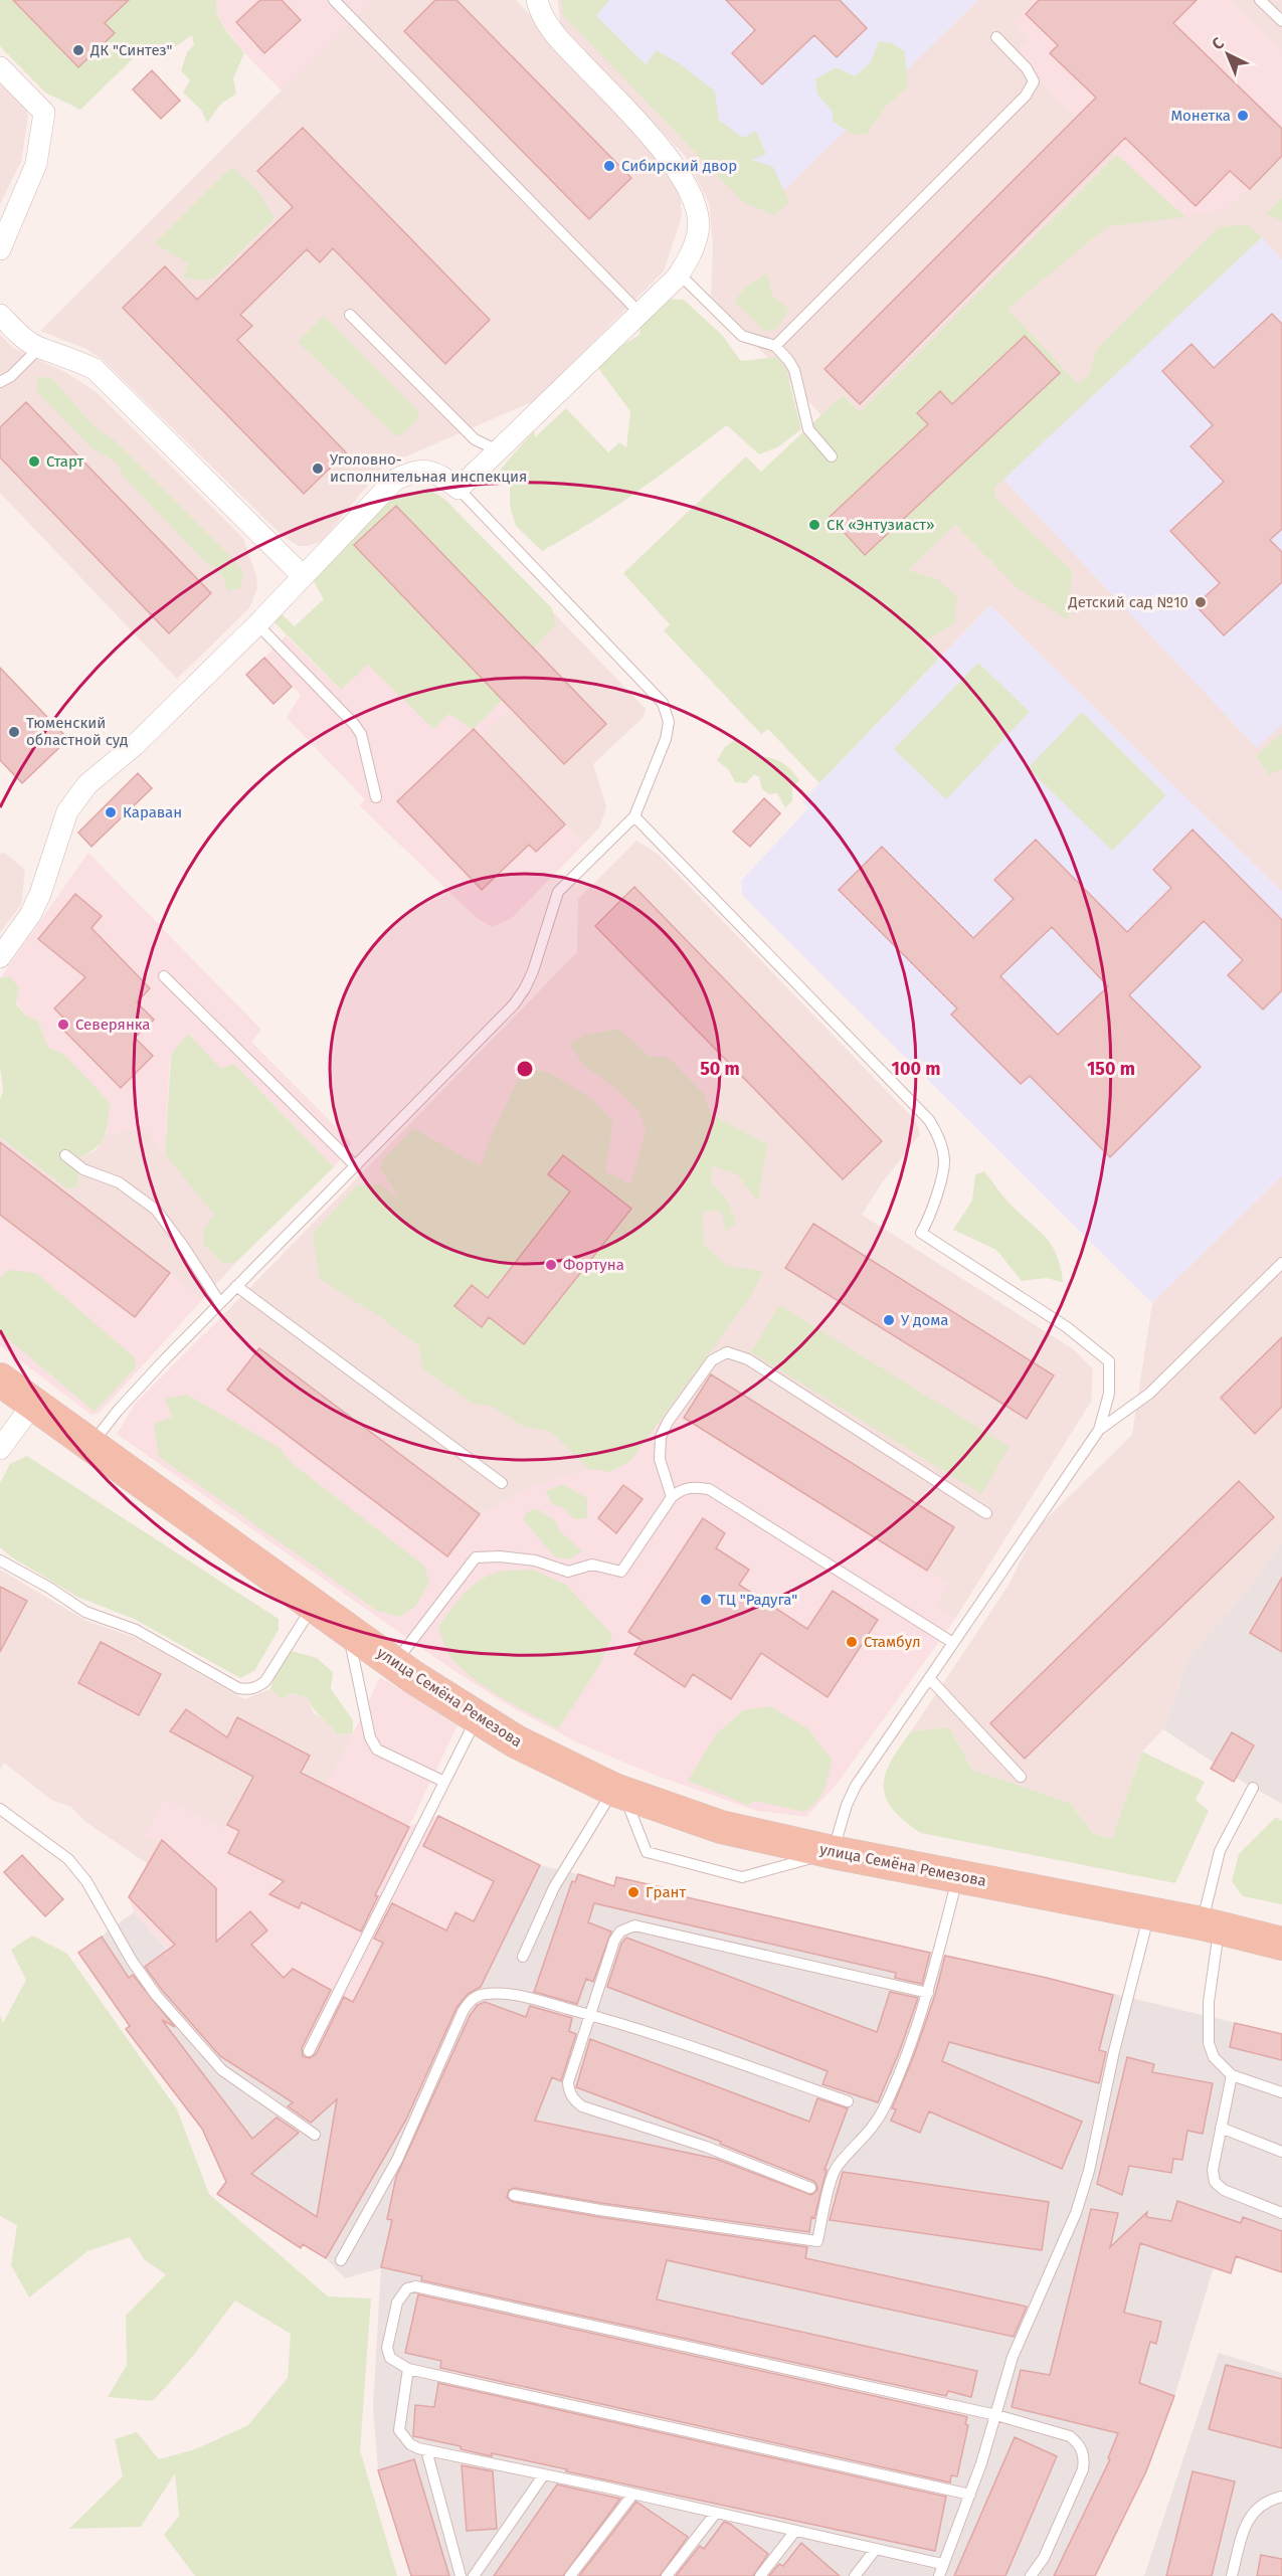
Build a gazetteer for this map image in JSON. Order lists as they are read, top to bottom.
{
  "streets": {
    "main road": ["улица Семёна Ремезова"]
  },
  "places": [
    "ДК \"Синтез\"",
    "Монетка",
    "Сибирский двор",
    "Старт",
    "Уголовно- исполнительная инспекция",
    "СК «Энтузиаст»",
    "Детский сад №10",
    "Тюменский областной суд",
    "Караван",
    "Северянка",
    "Фортуна",
    "У дома",
    "ТЦ \"Радуга\"",
    "Стамбул",
    "Грант"
  ],
  "north": "top left",
  "rings": ["50 m", "100 m", "150 m"]
}
